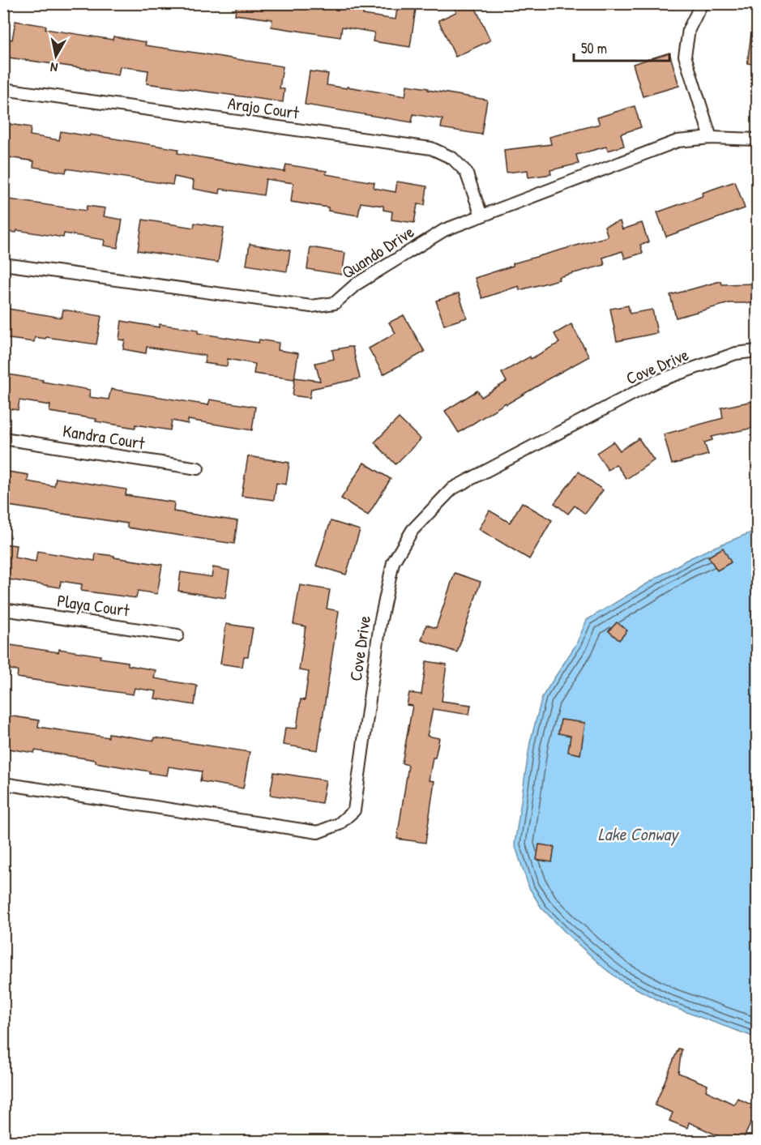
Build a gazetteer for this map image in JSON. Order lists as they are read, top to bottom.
{
  "streets": {
    "street": [
      "Arajo Court",
      "Quando Drive",
      "Cove Drive",
      "Kandra Court",
      "Playa Court"
    ]
  },
  "crossings": [
    ["Arajo Court", "Quando Drive"]
  ],
  "water": ["Lake Conway"],
  "scale_bar": "50 m",
  "north": "bottom"
}
